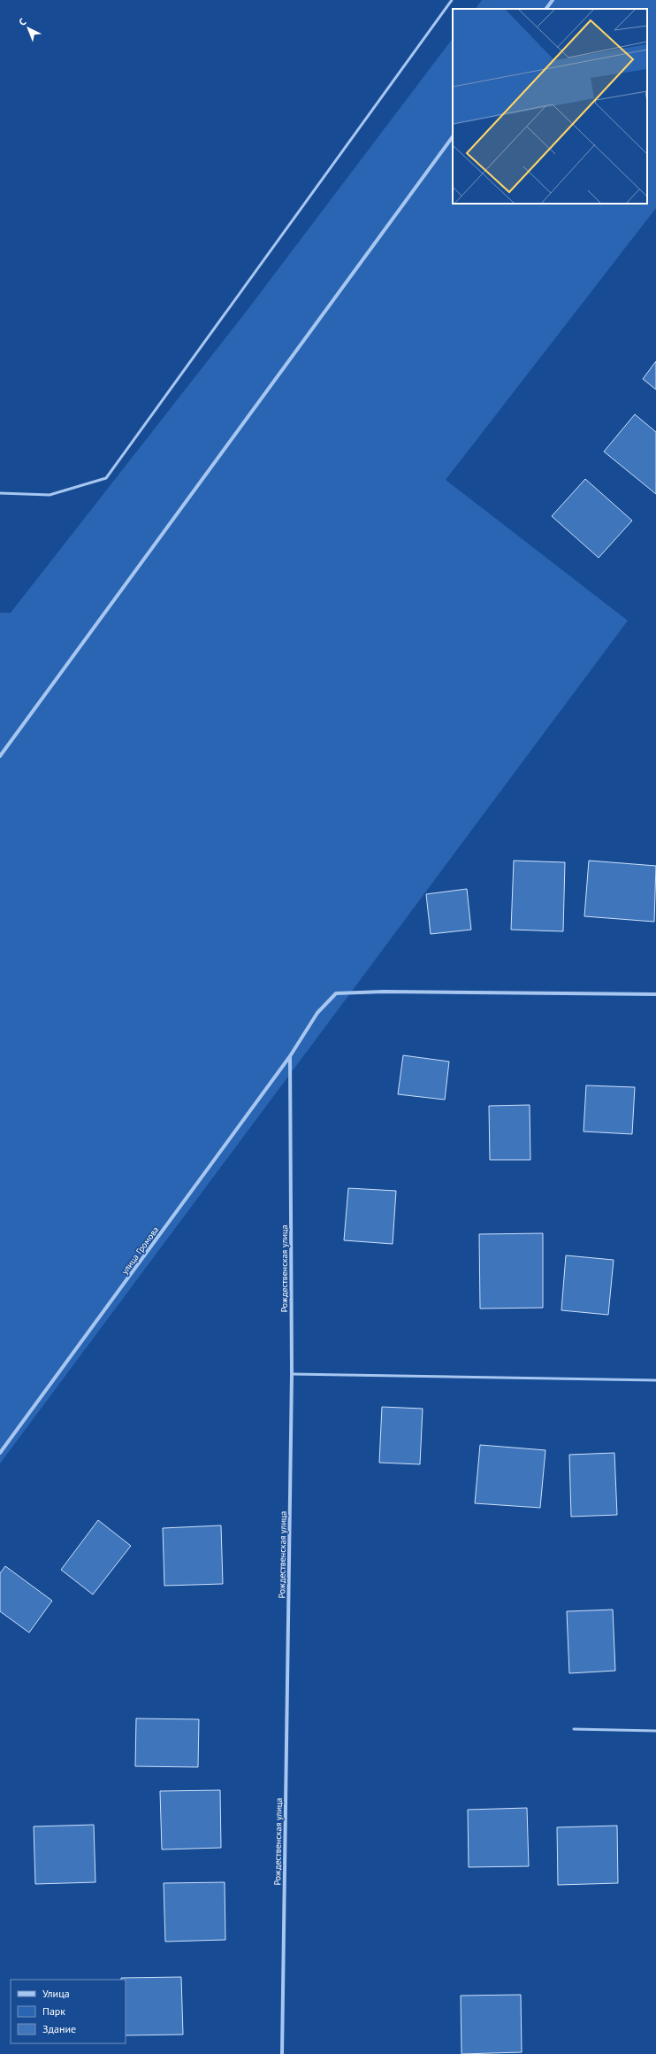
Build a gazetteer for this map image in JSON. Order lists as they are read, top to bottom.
{
  "streets": {
    "street": ["улица Громова", "Рождественская улица"]
  },
  "crossings": [
    ["улица Громова", "Рождественская улица"]
  ],
  "legend": ["Улица", "Парк", "Здание"],
  "north": "top left"
}
